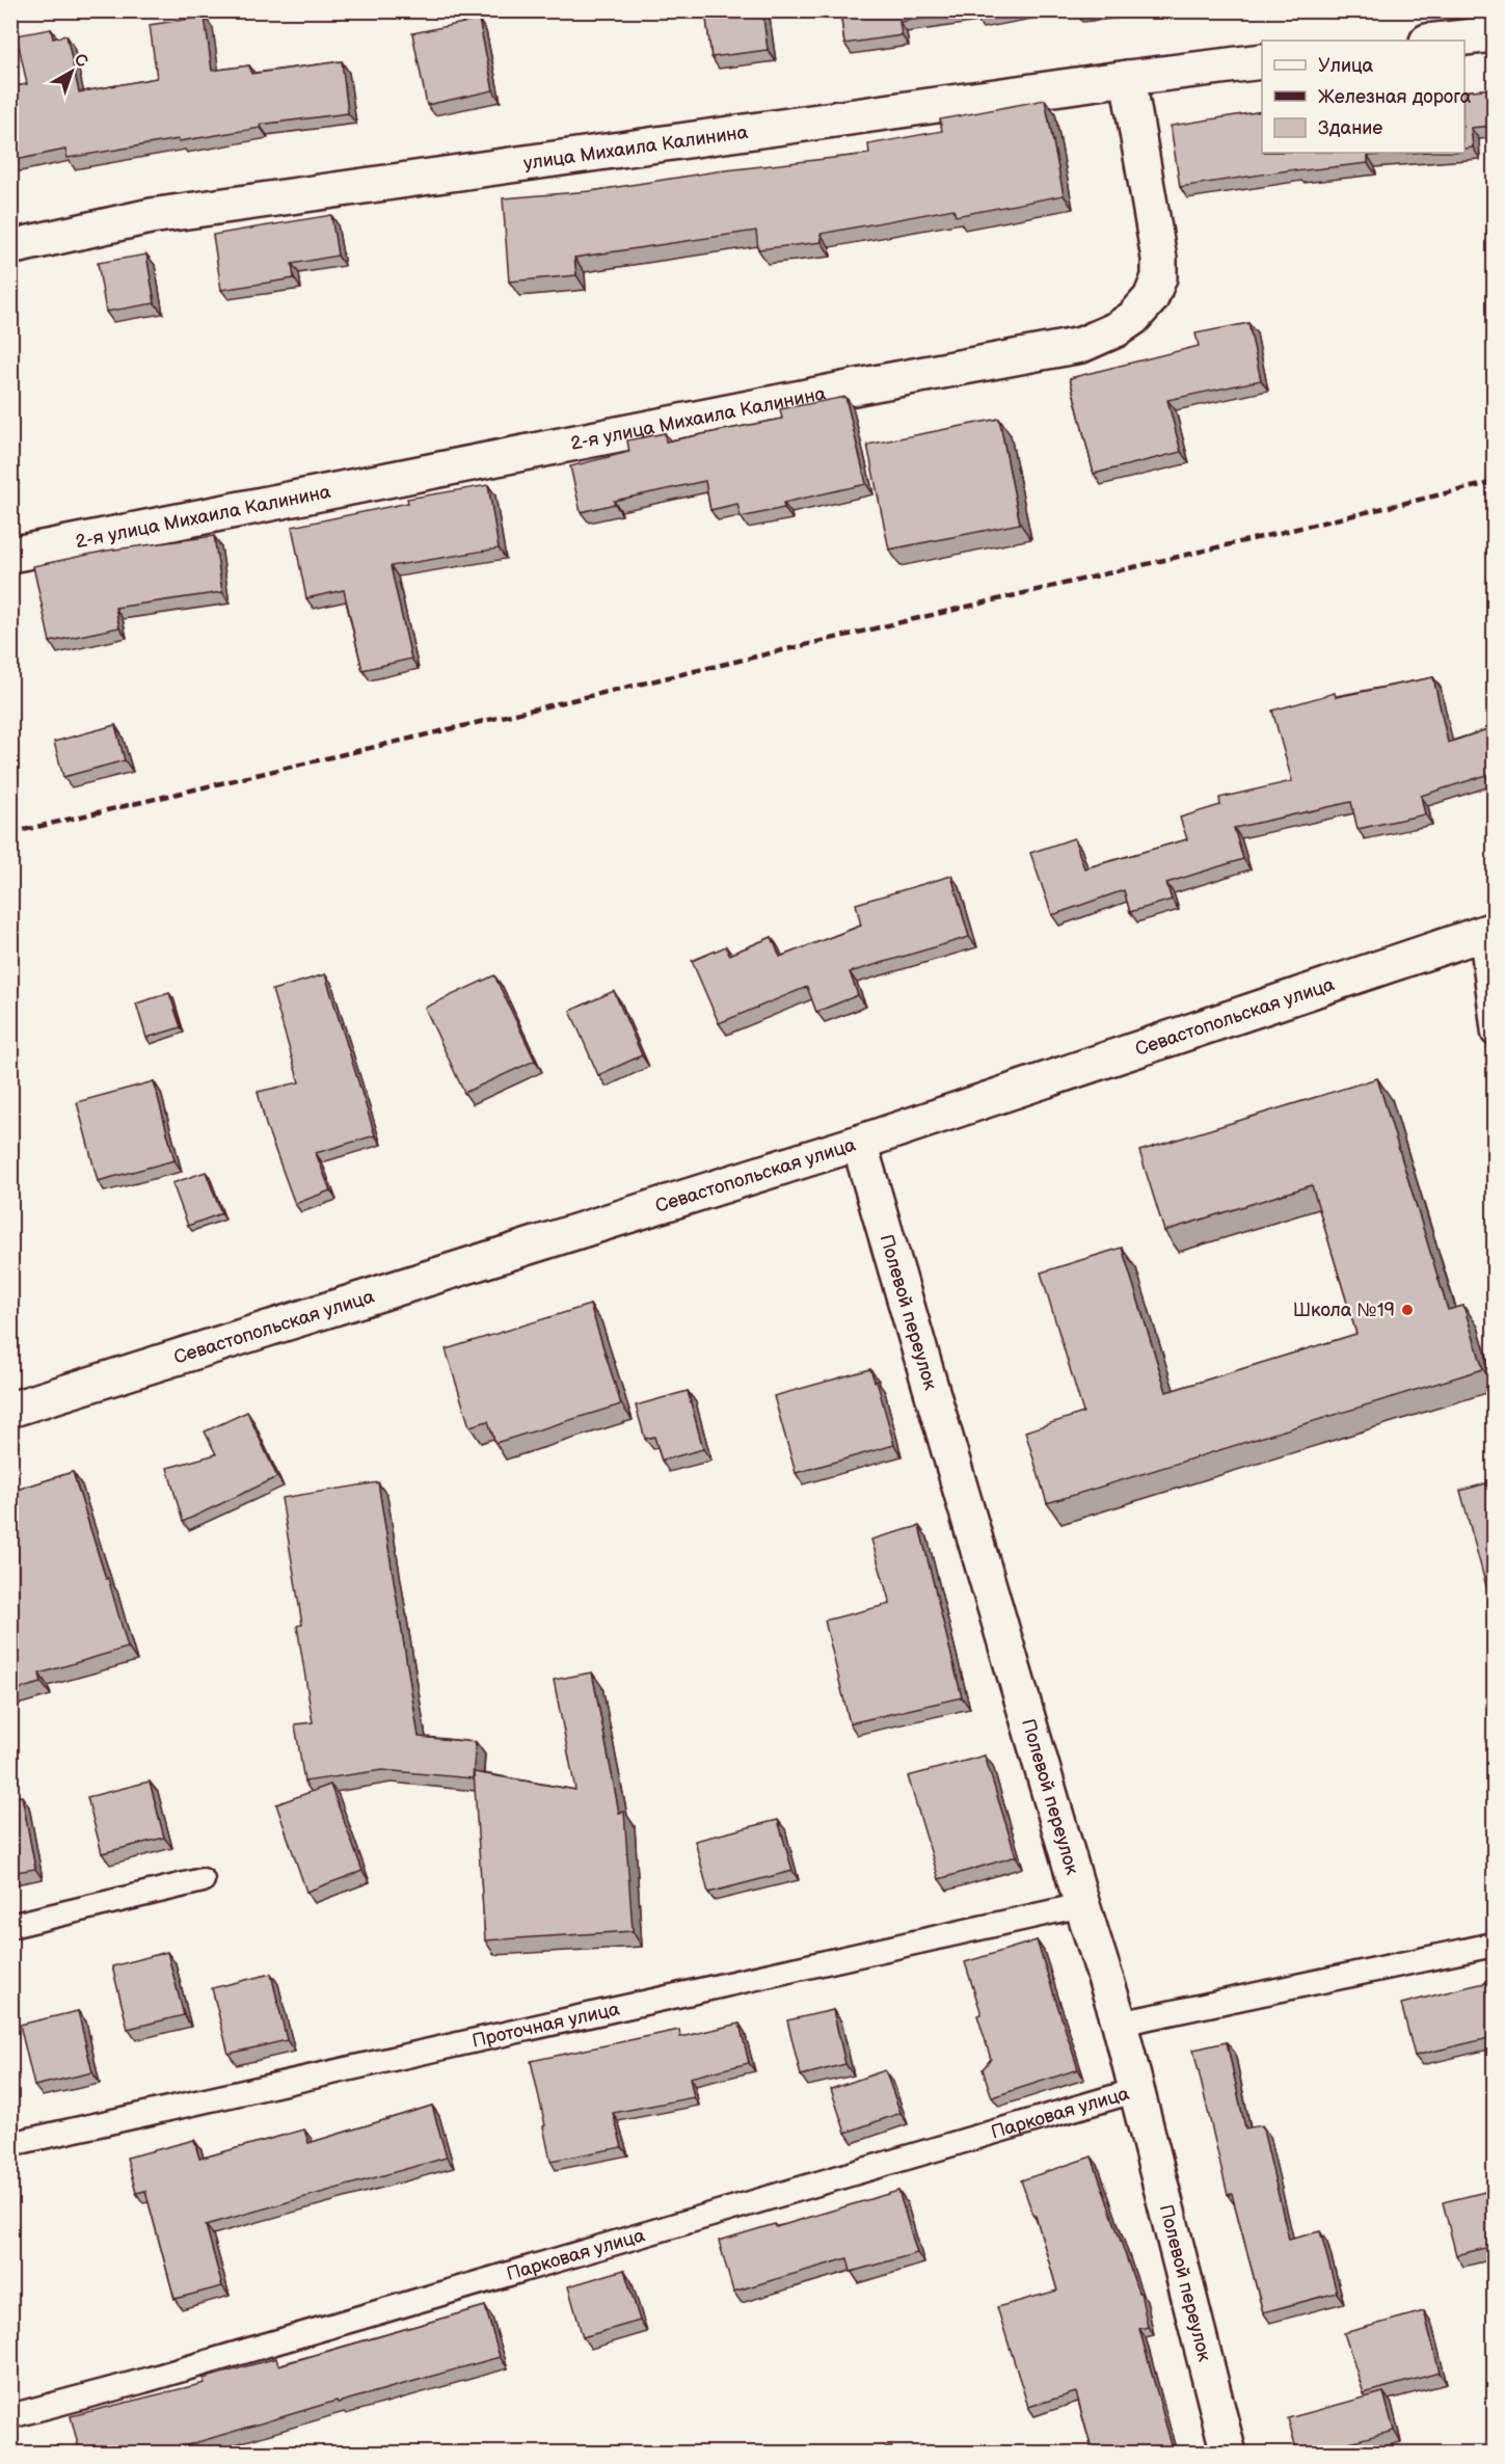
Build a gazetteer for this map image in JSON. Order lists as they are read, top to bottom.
{
  "streets": {
    "street": [
      "улица Михаила Калинина",
      "2-я улица Михаила Калинина",
      "Севастопольская улица",
      "Полевой переулок"
    ],
    "lane": ["Проточная улица", "Парковая улица"]
  },
  "crossings": [
    ["улица Михаила Калинина", "2-я улица Михаила Калинина"],
    ["Севастопольская улица", "Полевой переулок"],
    ["Полевой переулок", "Проточная улица"],
    ["Полевой переулок", "Парковая улица"]
  ],
  "places": ["Школа №19"],
  "legend": ["Улица", "Железная дорога", "Здание"],
  "north": "top right"
}
